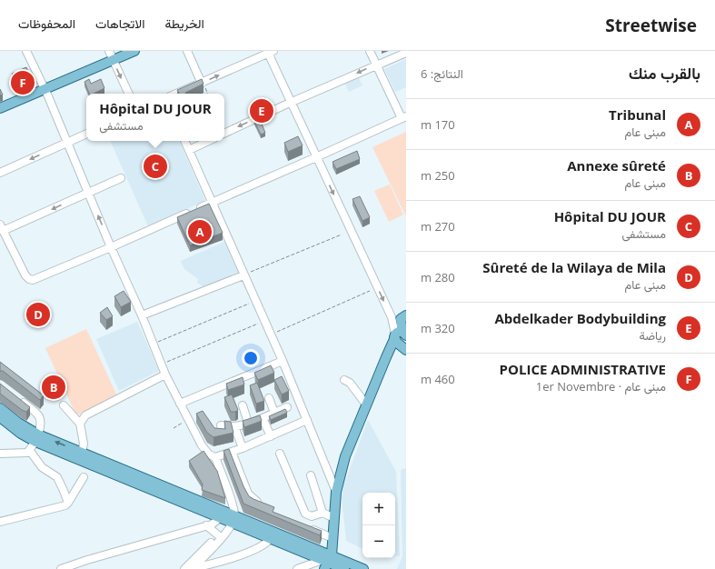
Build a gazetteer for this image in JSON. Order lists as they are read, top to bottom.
{
  "page": {
    "header": "Streetwise",
    "nav": ["الخريطة", "الاتجاهات", "المحفوظات"],
    "heading": ["بالقرب منك", "النتائج: 6"],
    "pins": [
      "F",
      "E",
      "C",
      "A",
      "D",
      "B"
    ],
    "popup": ["Hôpital DU JOUR", "مستشفى"],
    "list": [
      {
        "mark": "A",
        "name": "Tribunal",
        "note": "مبنى عام",
        "value": "170 m"
      },
      {
        "mark": "B",
        "name": "Annexe sûreté",
        "note": "مبنى عام",
        "value": "250 m"
      },
      {
        "mark": "C",
        "name": "Hôpital DU JOUR",
        "note": "مستشفى",
        "value": "270 m"
      },
      {
        "mark": "D",
        "name": "Sûreté de la Wilaya de Mila",
        "note": "مبنى عام",
        "value": "280 m"
      },
      {
        "mark": "E",
        "name": "Abdelkader Bodybuilding",
        "note": "رياضة",
        "value": "320 m"
      },
      {
        "mark": "F",
        "name": "POLICE ADMINISTRATIVE",
        "note": "مبنى عام · 1er Novembre",
        "value": "460 m"
      }
    ],
    "map_buttons": ["+", "−"]
  }
}
